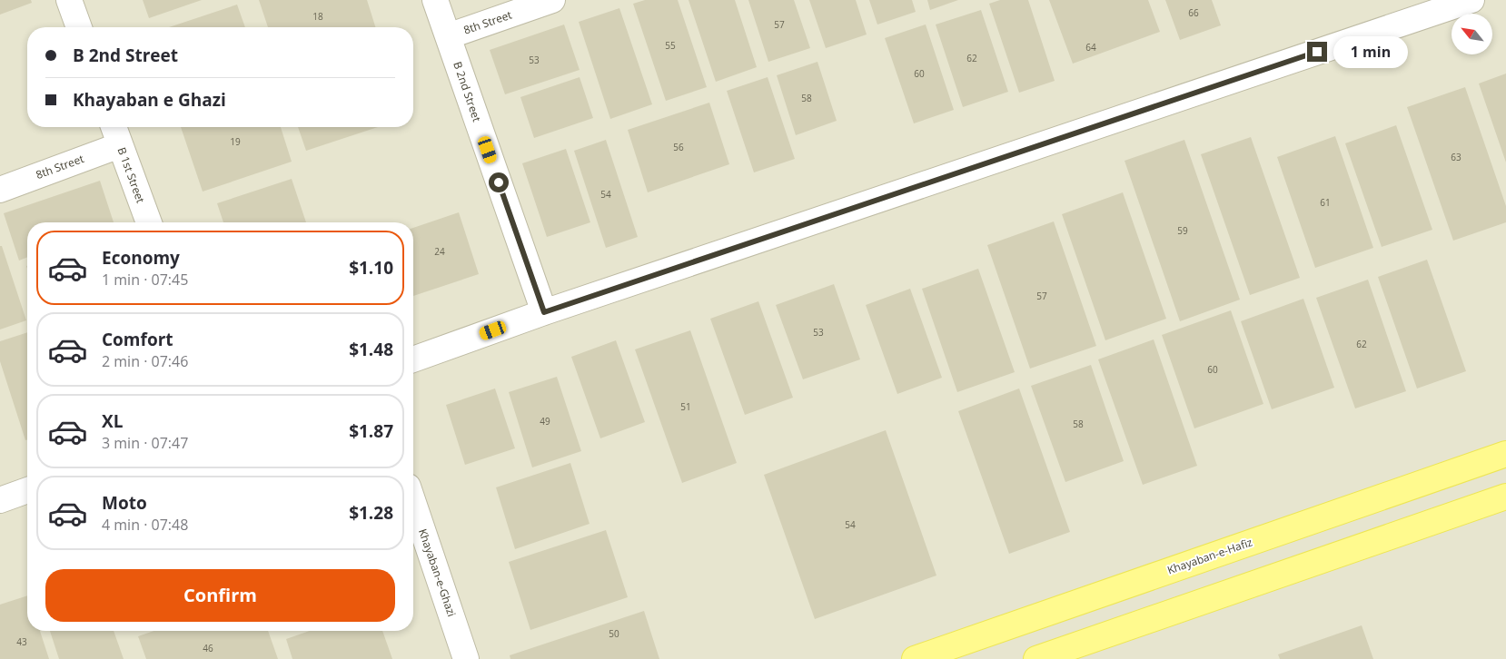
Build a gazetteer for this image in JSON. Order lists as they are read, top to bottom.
{
  "streets": {
    "main road": ["Khayaban-e-Hafiz"],
    "street": [
      "8th Street",
      "B 2nd Street",
      "B 1st Street",
      "Khayaban-e-Ghazi"
    ]
  },
  "crossings": [
    ["8th Street", "B 2nd Street"],
    ["8th Street", "B 1st Street"]
  ],
  "house_numbers": [
    "66",
    "18",
    "57",
    "55",
    "64",
    "62",
    "53",
    "60",
    "58",
    "19",
    "56",
    "63",
    "54",
    "61",
    "59",
    "24",
    "57",
    "53",
    "62",
    "60",
    "51",
    "49",
    "58",
    "54",
    "50",
    "43",
    "46"
  ],
  "north": "top left",
  "page": {
    "banner": ["B 2nd Street", "Khayaban e Ghazi"],
    "bubble": "1 min",
    "list": [
      {
        "name": "Economy",
        "note": "1 min · 07:45",
        "value": "$1.10"
      },
      {
        "name": "Comfort",
        "note": "2 min · 07:46",
        "value": "$1.48"
      },
      {
        "name": "XL",
        "note": "3 min · 07:47",
        "value": "$1.87"
      },
      {
        "name": "Moto",
        "note": "4 min · 07:48",
        "value": "$1.28"
      }
    ],
    "buttons": "Confirm"
  }
}
